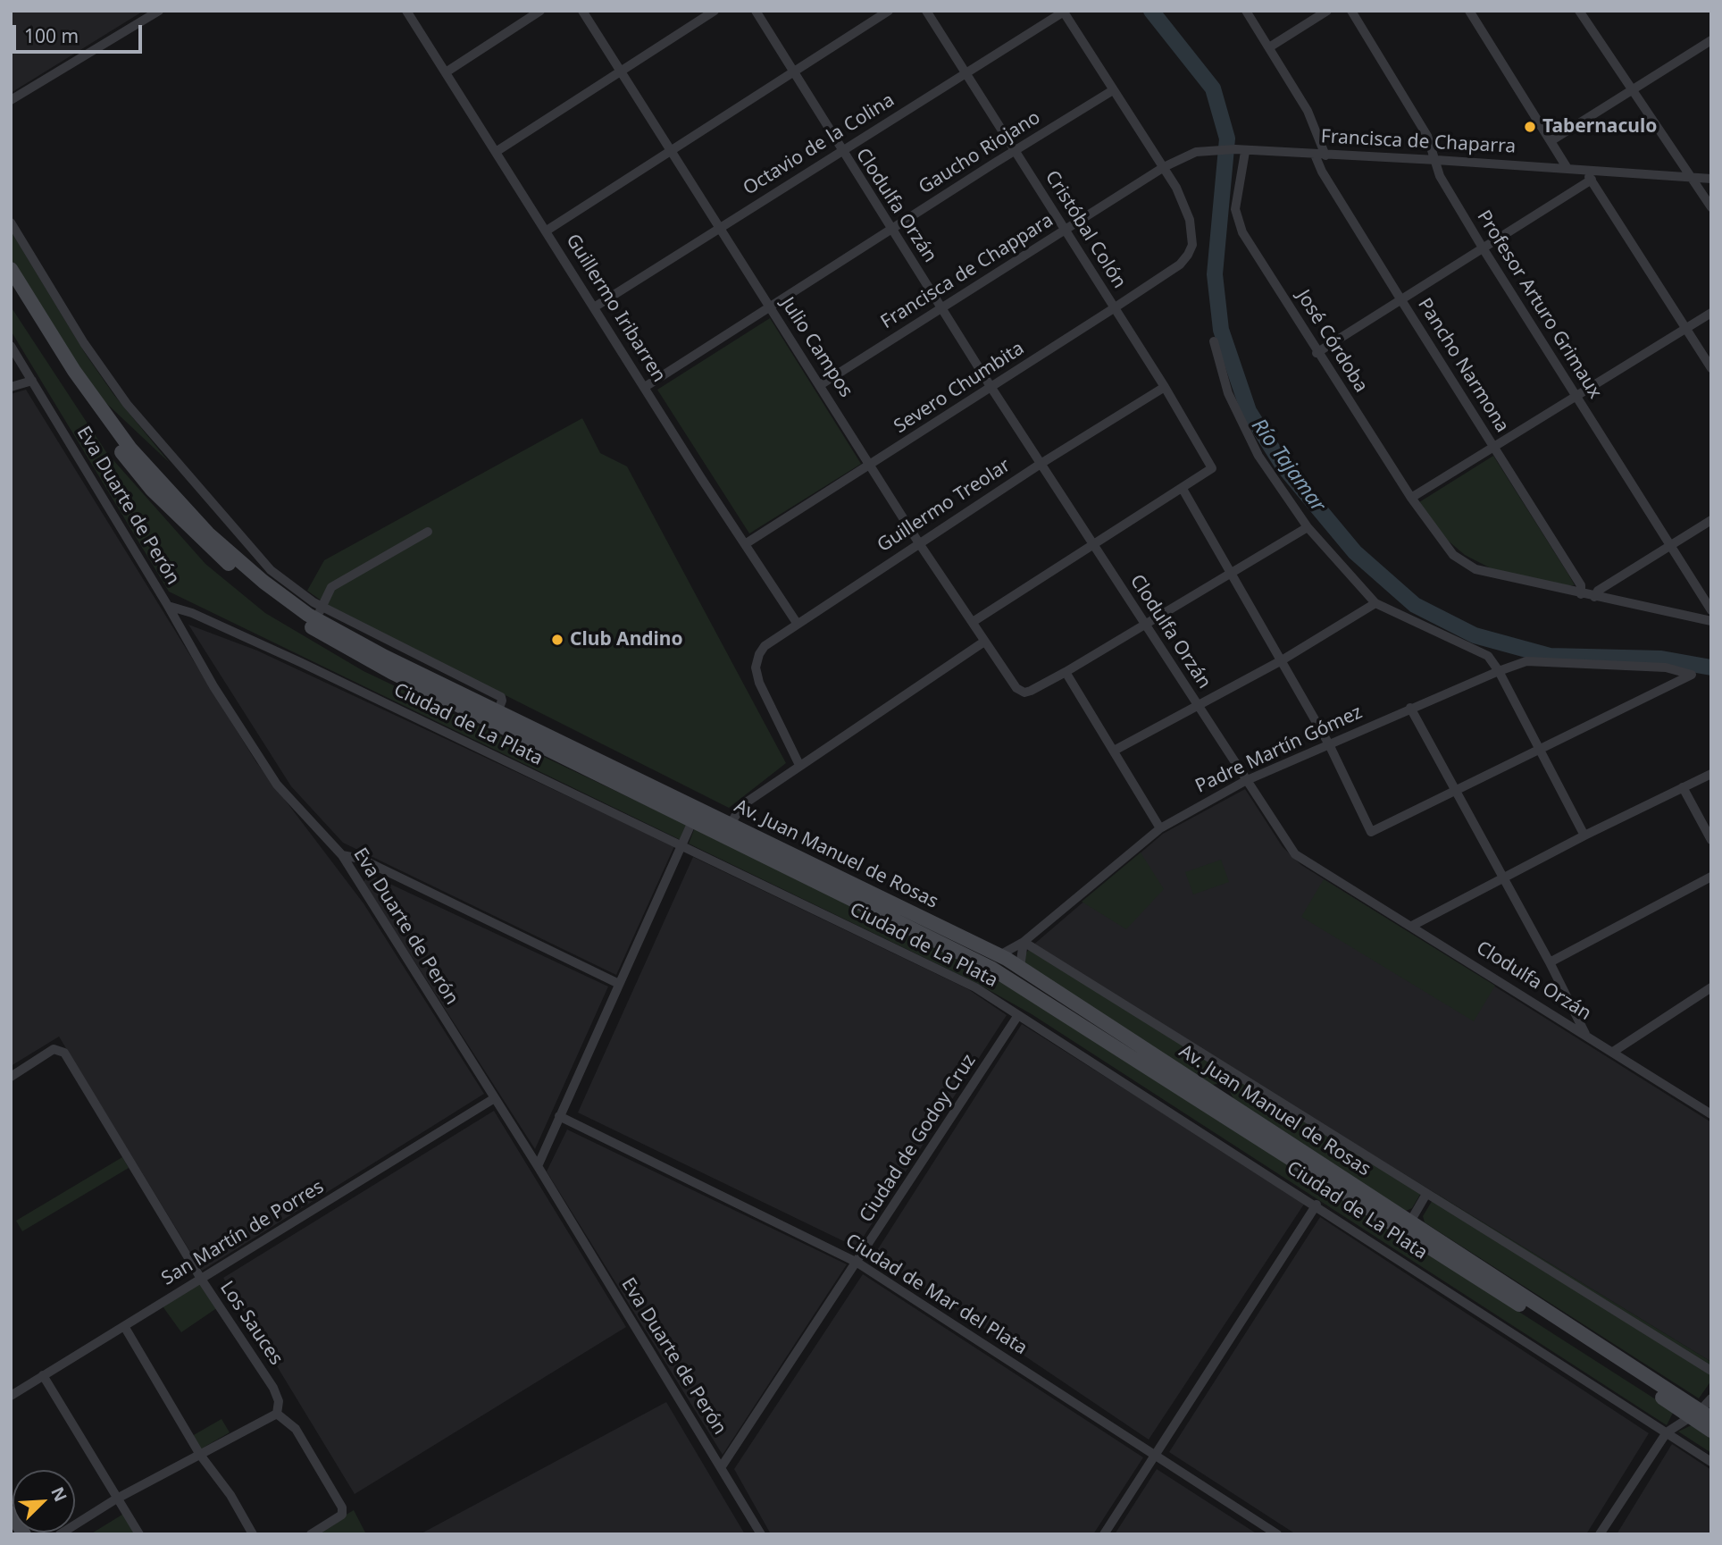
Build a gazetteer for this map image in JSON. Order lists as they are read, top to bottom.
{
  "streets": {
    "main road": ["Av. Juan Manuel de Rosas"],
    "street": [
      "Francisca de Chaparra",
      "Octavio de la Colina",
      "Gaucho Riojano",
      "Clodulfa Orzán",
      "Cristóbal Colón",
      "Francisca de Chappara",
      "Profesor Arturo Grimaux",
      "Guillermo Iribarren",
      "José Córdoba",
      "Julio Campos",
      "Pancho Narmona",
      "Severo Chumbita",
      "Eva Duarte de Perón",
      "Guillermo Treolar",
      "Ciudad de La Plata",
      "Padre Martín Gómez",
      "Ciudad de Godoy Cruz",
      "San Martín de Porres",
      "Ciudad de Mar del Plata",
      "Los Sauces"
    ]
  },
  "crossings": [
    ["Francisca de Chaparra", "Francisca de Chappara"],
    ["Francisca de Chaparra", "Profesor Arturo Grimaux"],
    ["Francisca de Chaparra", "José Córdoba"],
    ["Francisca de Chaparra", "Pancho Narmona"],
    ["Octavio de la Colina", "Clodulfa Orzán"],
    ["Octavio de la Colina", "Cristóbal Colón"],
    ["Octavio de la Colina", "Guillermo Iribarren"],
    ["Octavio de la Colina", "Julio Campos"],
    ["Gaucho Riojano", "Clodulfa Orzán"],
    ["Gaucho Riojano", "Cristóbal Colón"],
    ["Gaucho Riojano", "Guillermo Iribarren"],
    ["Gaucho Riojano", "Julio Campos"],
    ["Clodulfa Orzán", "Francisca de Chappara"],
    ["Clodulfa Orzán", "Severo Chumbita"],
    ["Clodulfa Orzán", "Guillermo Treolar"],
    ["Clodulfa Orzán", "Padre Martín Gómez"],
    ["Cristóbal Colón", "Francisca de Chappara"],
    ["Cristóbal Colón", "Severo Chumbita"],
    ["Cristóbal Colón", "Guillermo Treolar"],
    ["Francisca de Chappara", "José Córdoba"],
    ["Francisca de Chappara", "Julio Campos"],
    ["Francisca de Chappara", "Severo Chumbita"],
    ["Guillermo Iribarren", "Severo Chumbita"],
    ["Guillermo Iribarren", "Guillermo Treolar"],
    ["José Córdoba", "Pancho Narmona"],
    ["Julio Campos", "Severo Chumbita"],
    ["Julio Campos", "Guillermo Treolar"],
    ["Eva Duarte de Perón", "Ciudad de La Plata"],
    ["Eva Duarte de Perón", "Ciudad de Godoy Cruz"],
    ["Eva Duarte de Perón", "San Martín de Porres"],
    ["Ciudad de La Plata", "Ciudad de Godoy Cruz"],
    ["Padre Martín Gómez", "Av. Juan Manuel de Rosas"],
    ["Ciudad de Godoy Cruz", "Ciudad de Mar del Plata"],
    ["San Martín de Porres", "Los Sauces"]
  ],
  "water": ["Río Tajamar"],
  "places": ["Tabernaculo", "Club Andino"],
  "scale_bar": "100 m",
  "north": "top right"
}
